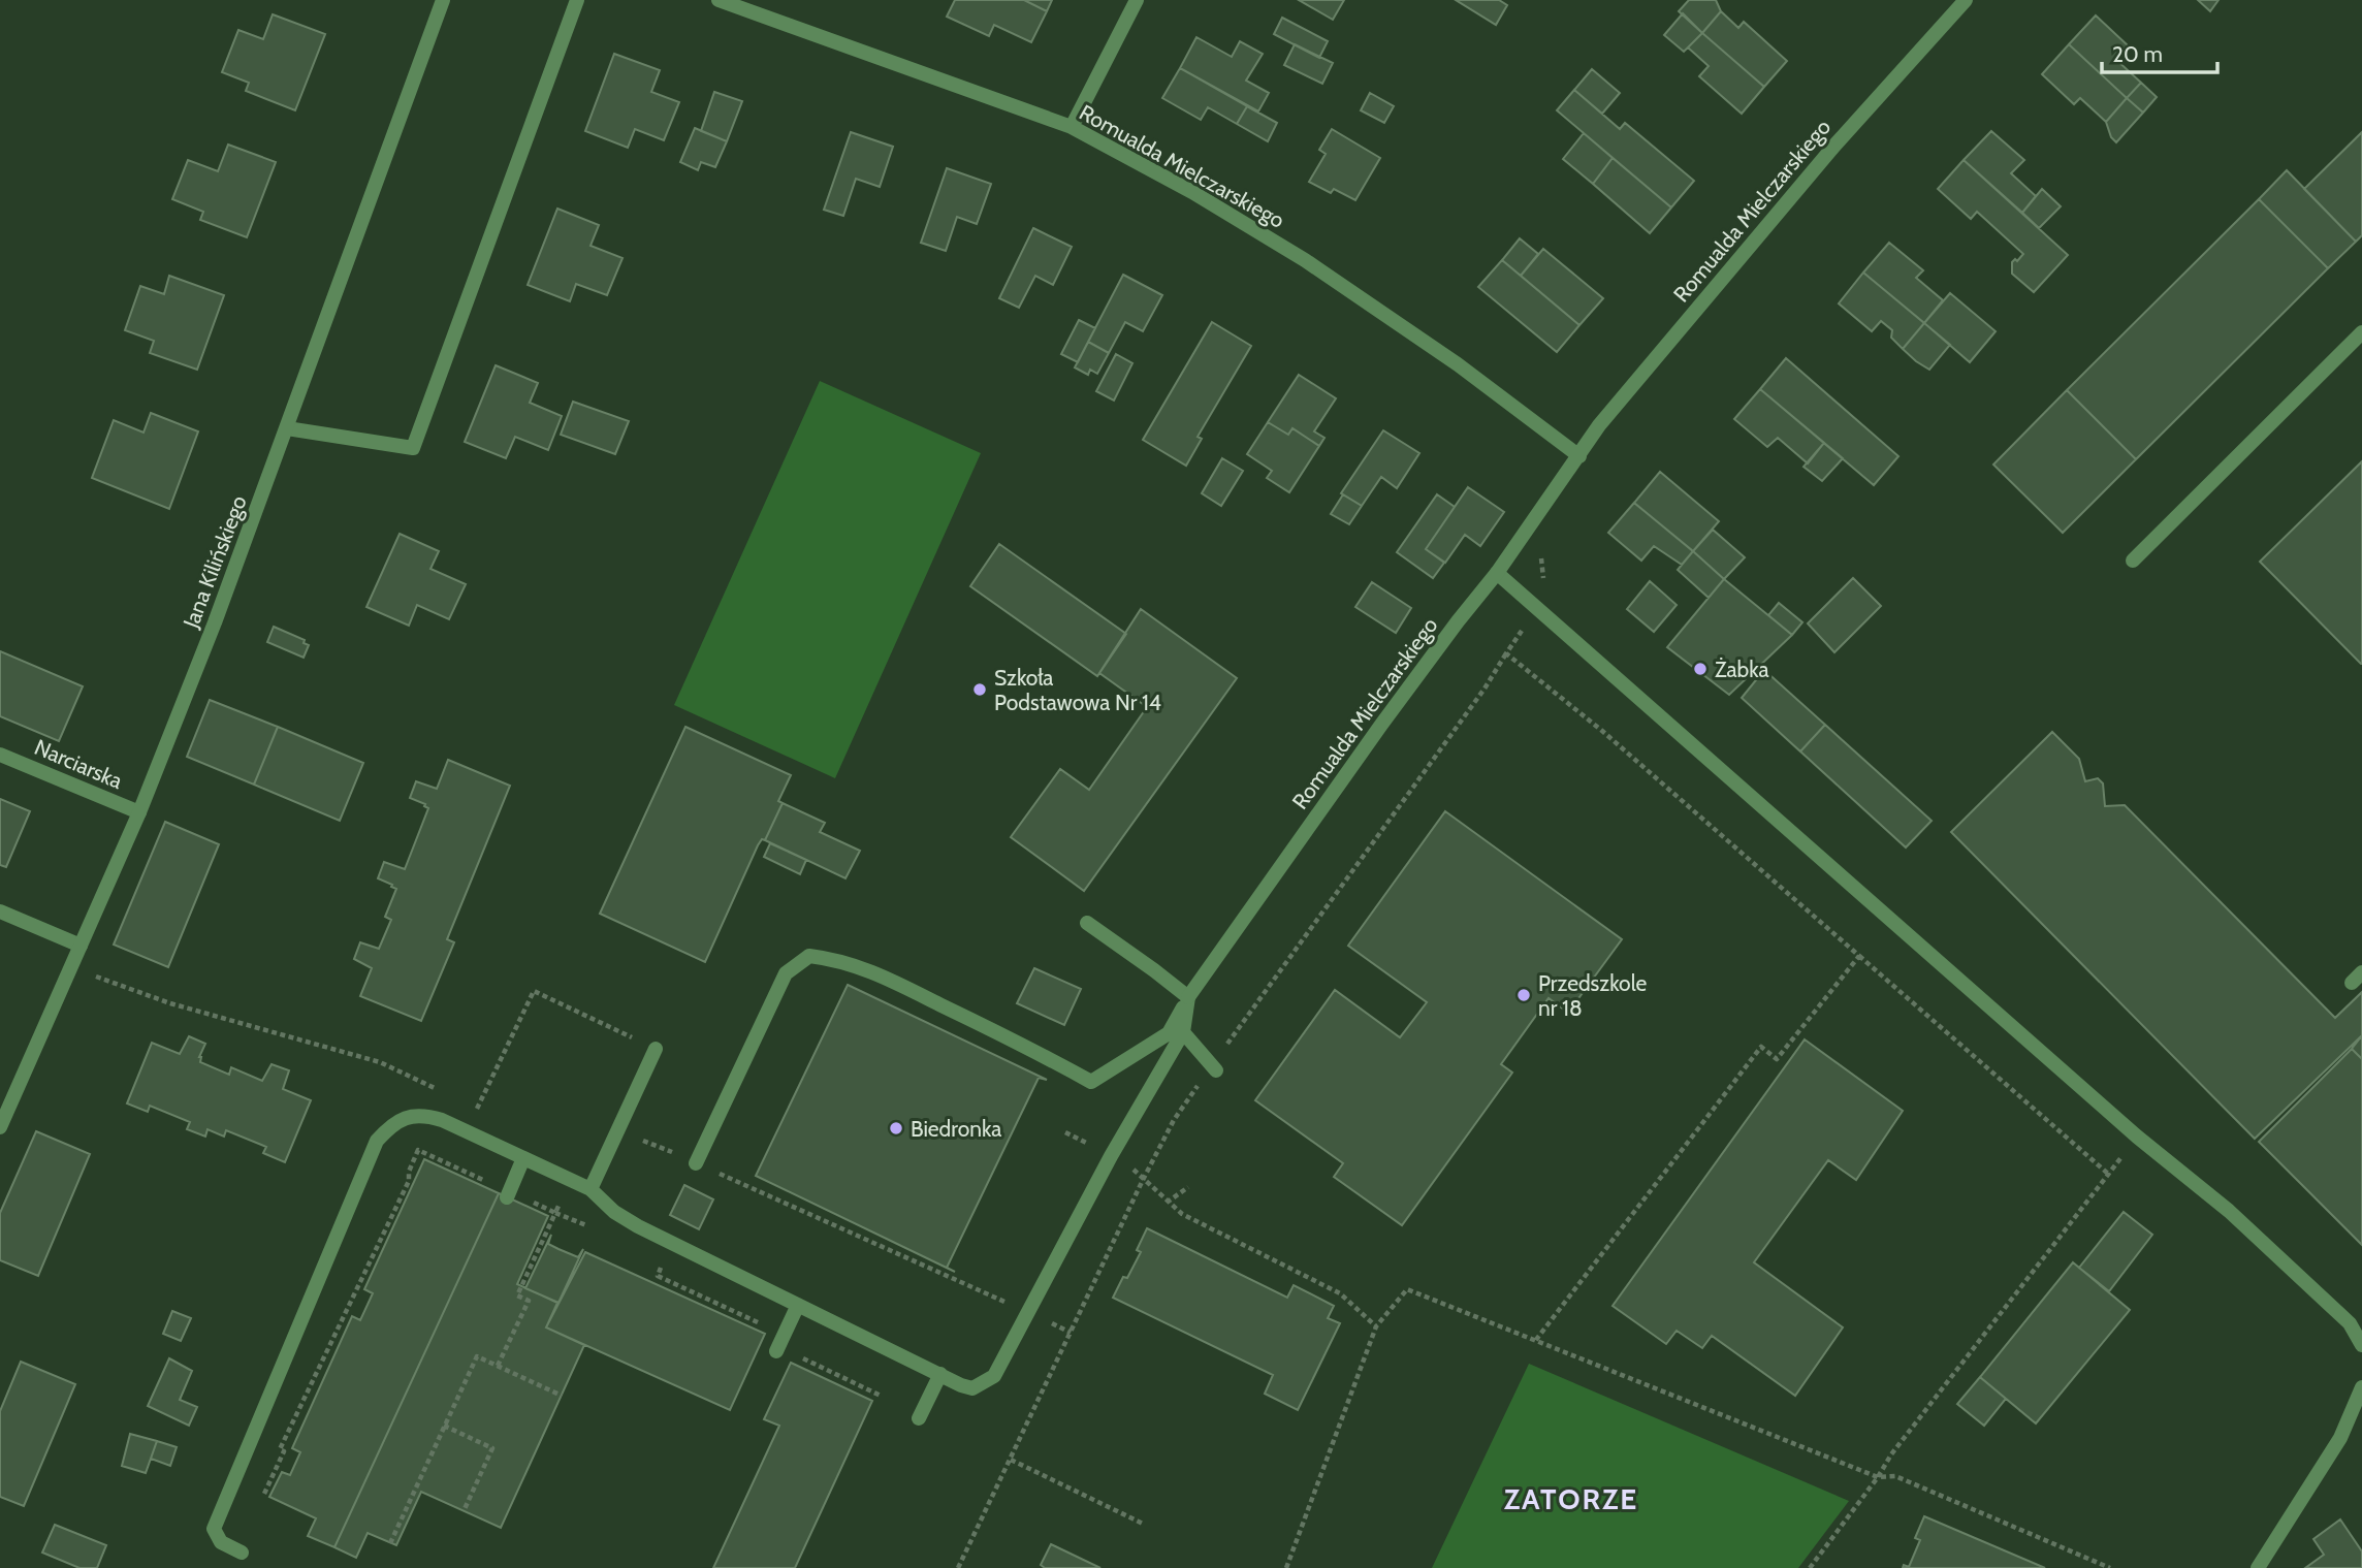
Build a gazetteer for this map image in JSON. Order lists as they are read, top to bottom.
{
  "streets": {
    "street": ["Romualda Mielczarskiego", "Jana Kilińskiego", "Narciarska"]
  },
  "crossings": [
    ["Jana Kilińskiego", "Narciarska"]
  ],
  "districts": ["ZATORZE"],
  "places": [
    "Żabka",
    "Szkoła Podstawowa Nr 14",
    "Przedszkole nr 18",
    "Biedronka"
  ],
  "scale_bar": "20 m"
}
